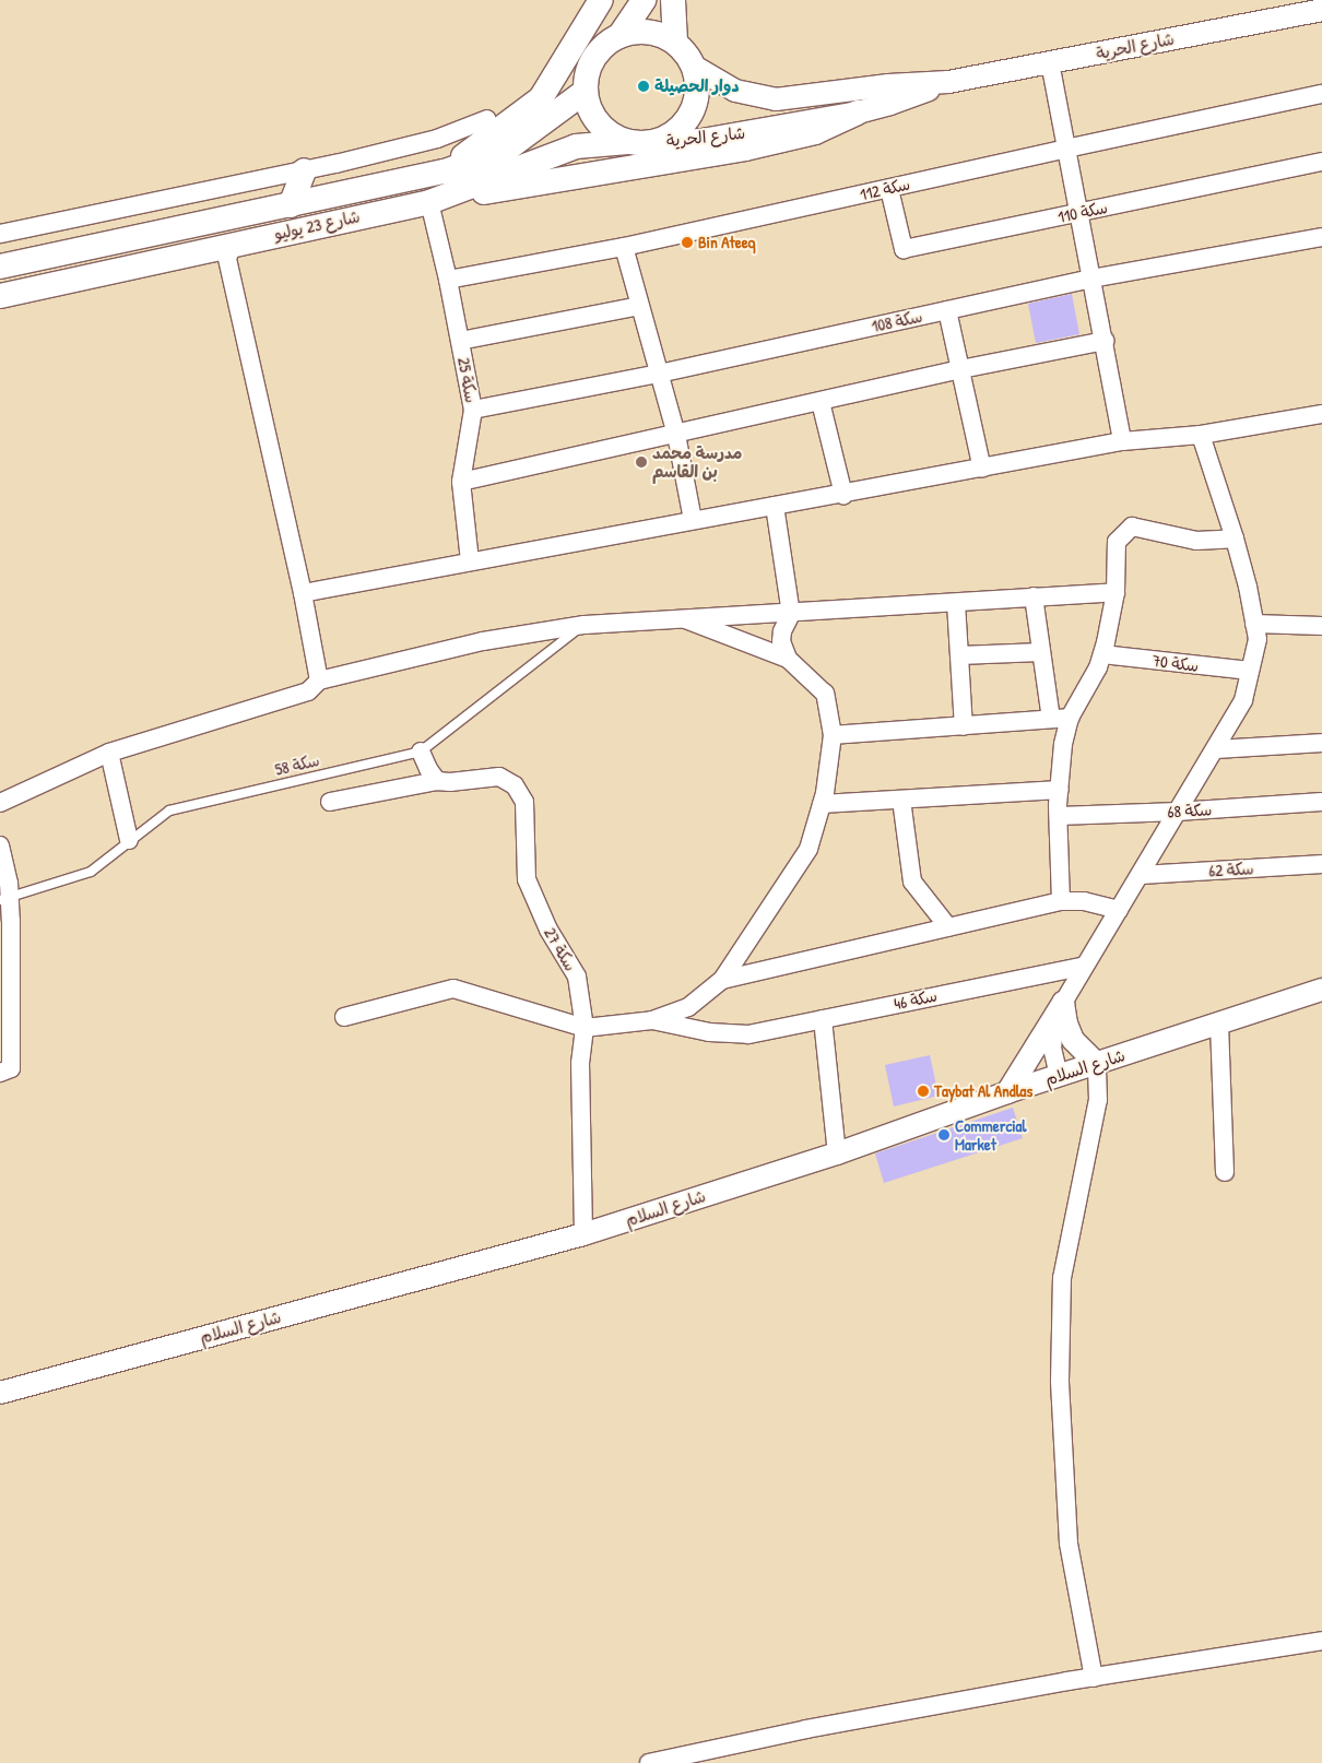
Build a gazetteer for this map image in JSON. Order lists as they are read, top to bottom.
{
  "streets": {
    "main road": ["شارع 23 يوليو"],
    "street": [
      "شارع الحرية",
      "سكة 112",
      "سكة 110",
      "سكة 108",
      "سكة 25",
      "سكة 70",
      "سكة 68",
      "سكة 62",
      "سكة 27",
      "سكة 46",
      "شارع السلام"
    ],
    "lane": ["سكة 58"]
  },
  "crossings": [
    ["شارع الحرية", "شارع 23 يوليو"],
    ["سكة 112", "سكة 110"],
    ["سكة 112", "سكة 25"],
    ["شارع 23 يوليو", "سكة 25"],
    ["سكة 108", "سكة 25"],
    ["سكة 27", "شارع السلام"]
  ],
  "places": [
    "دوار الحصيلة",
    "Bin Ateeq",
    "مدرسة محمد بن القاسم",
    "Taybat Al Andlas",
    "Commercial Market"
  ]
}
